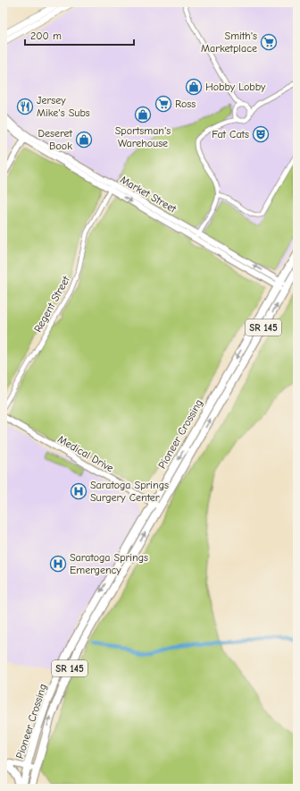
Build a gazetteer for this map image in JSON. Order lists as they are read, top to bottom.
{
  "streets": {
    "highway": ["SR 145", "Pioneer Crossing"],
    "main road": ["Market Street", "Medical Drive"],
    "street": ["Regent Street"]
  },
  "crossings": [
    ["Market Street", "Regent Street"],
    ["Market Street", "Pioneer Crossing"],
    ["SR 145", "Pioneer Crossing"],
    ["Pioneer Crossing", "Medical Drive"]
  ],
  "places": {
    "supermarket": ["Smith's Marketplace", "Ross"],
    "shop": ["Hobby Lobby", "Sportsman's Warehouse", "Deseret Book"],
    "restaurant": ["Jersey Mike's Subs"],
    "theatre": ["Fat Cats"],
    "hospital": ["Saratoga Springs Surgery Center", "Saratoga Springs Emergency"]
  },
  "scale_bar": "200 m"
}
